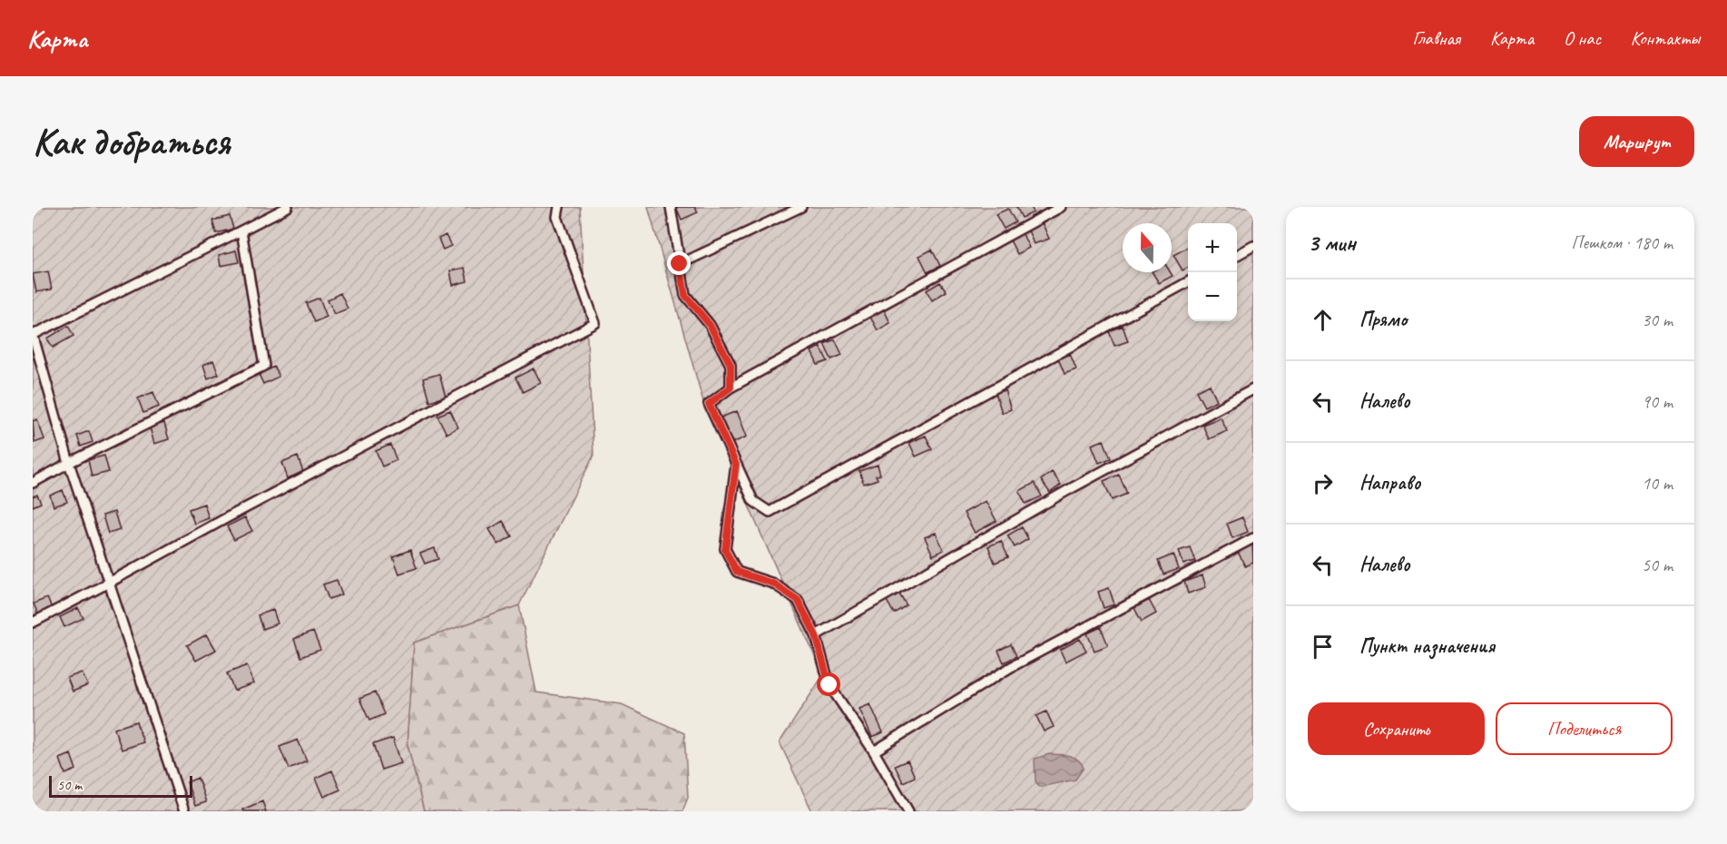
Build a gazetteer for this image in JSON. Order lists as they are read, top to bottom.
{
  "scale_bar": "50 m",
  "north": "top",
  "page": {
    "header": "Карта",
    "nav": [
      "Главная",
      "Карта",
      "О нас",
      "Контакты"
    ],
    "buttons": [
      "Маршрут",
      ["Сохранить", "Поделиться"]
    ],
    "title": "Как добраться",
    "heading": ["3 мин", "Пешком · 180 m"],
    "map_buttons": ["+", "−"],
    "list": [
      ["Прямо", "30 m"],
      ["Налево", "90 m"],
      ["Направо", "10 m"],
      ["Налево", "50 m"],
      "Пункт назначения"
    ],
    "scale": "50 m"
  }
}
